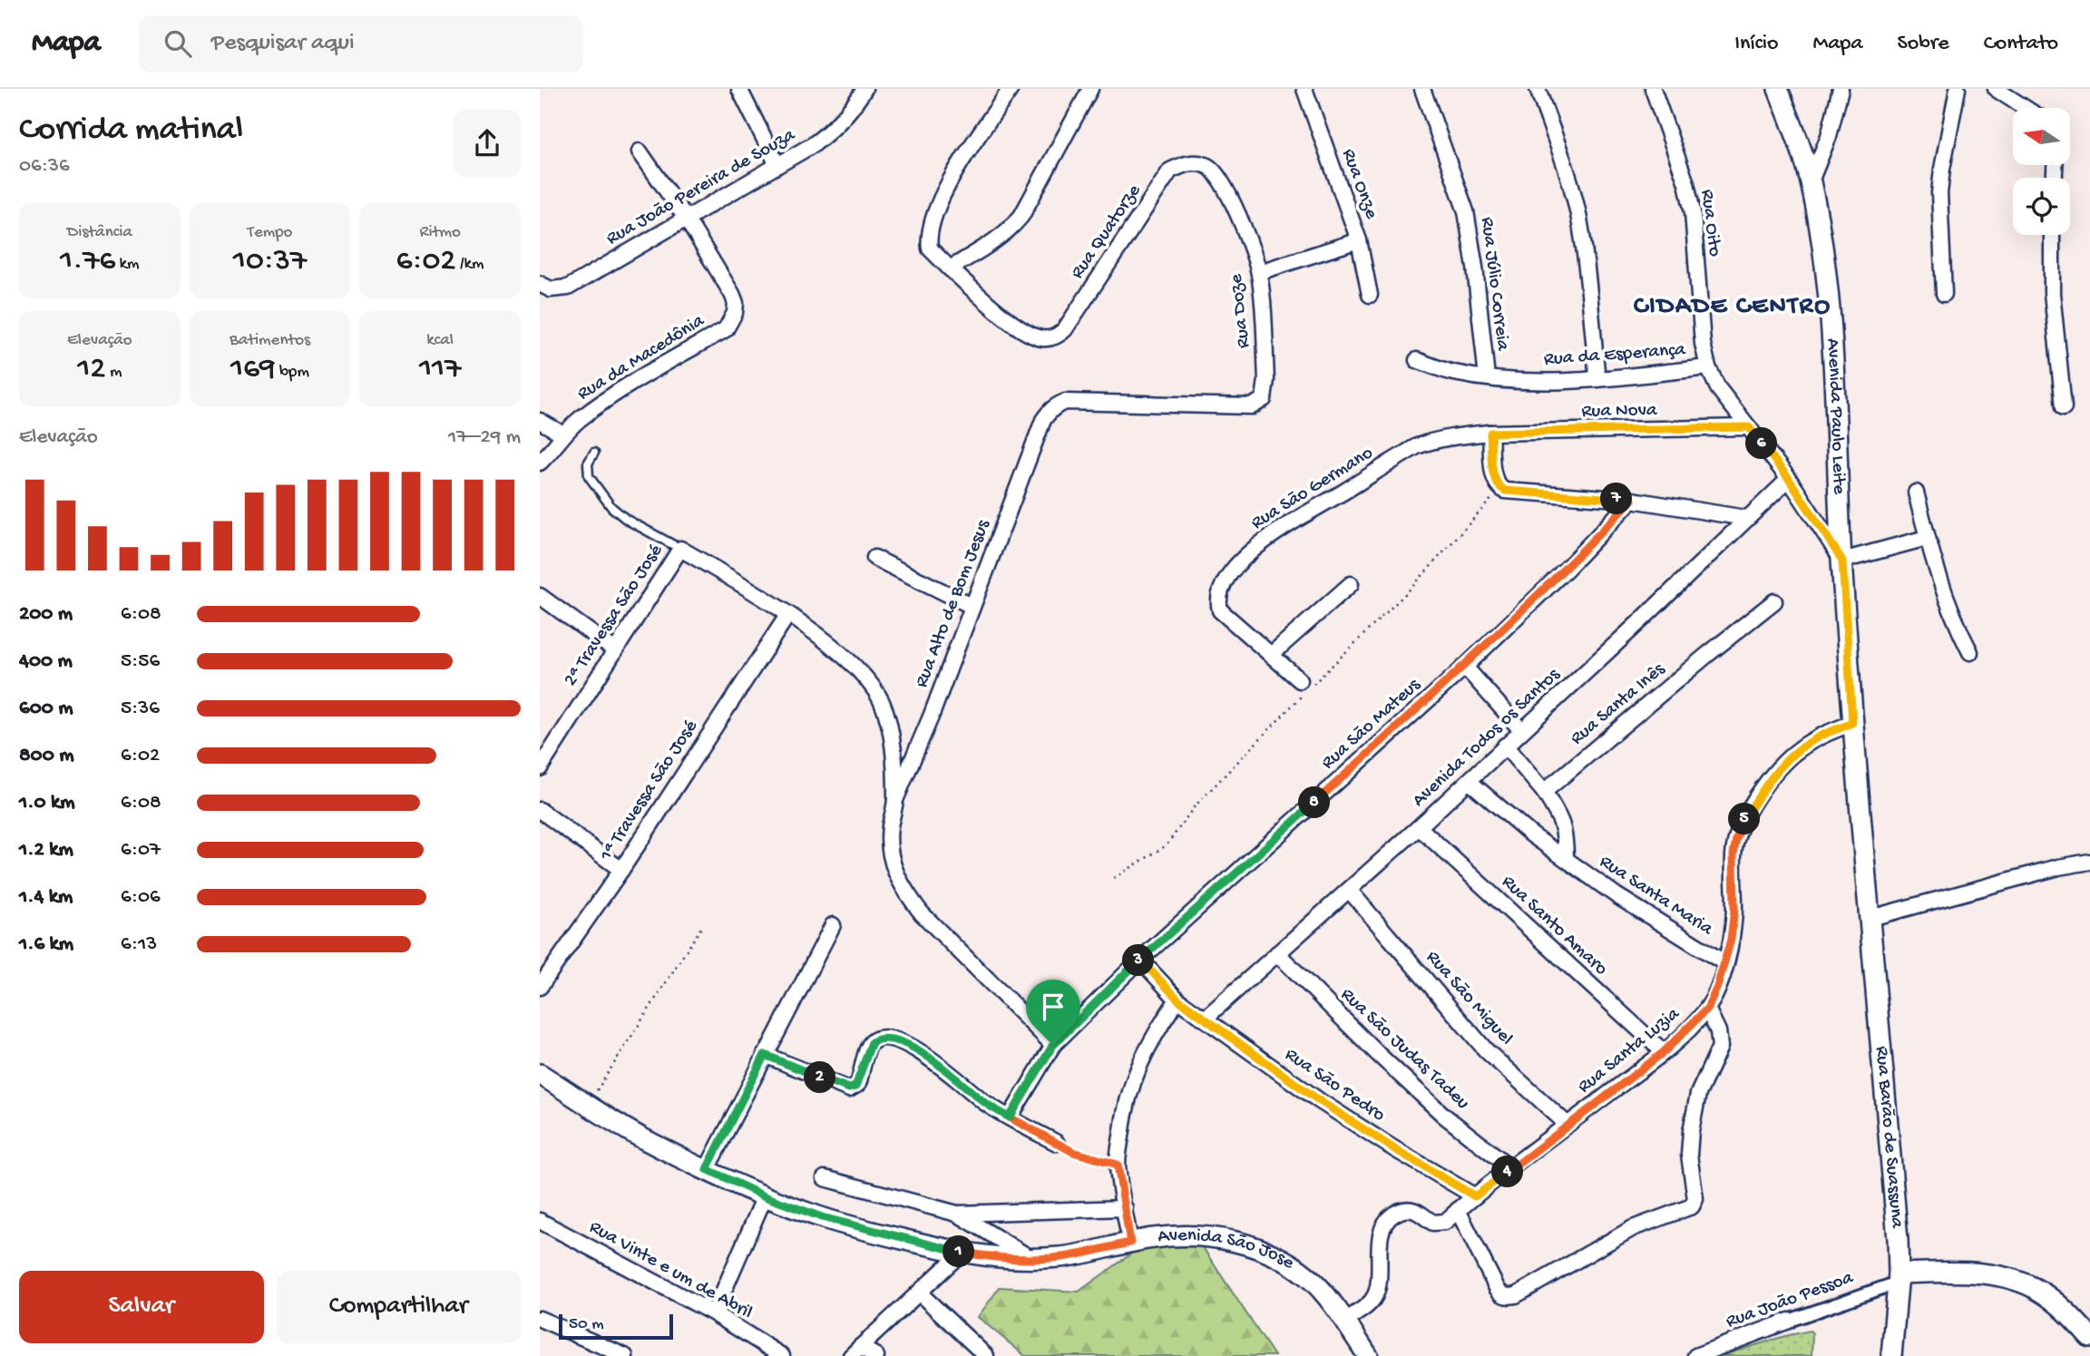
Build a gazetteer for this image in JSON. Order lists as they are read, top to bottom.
{
  "streets": {
    "street": [
      "Rua Onze",
      "Rua João Pereira de Souza",
      "Rua Oito",
      "Rua Quatorze",
      "Rua Júlio Correia",
      "Rua Doze",
      "Rua da Esperança",
      "Rua da Macedônia",
      "Rua Nova",
      "Avenida Paulo Leite",
      "Rua São Germano",
      "Rua Alto de Bom Jesus",
      "2ª Travessa São José",
      "Rua Santa Inês",
      "Rua São Mateus",
      "Avenida Todos os Santos",
      "1ª Travessa São José",
      "Rua Santa Maria",
      "Rua Santo Amaro",
      "Rua São Miguel",
      "Rua São Judas Tadeu",
      "Rua Santa Luzia",
      "Rua São Pedro",
      "Rua Barão de Suassuna",
      "Avenida São Jose",
      "Rua Vinte e um de Abril",
      "Rua João Pessoa"
    ]
  },
  "crossings": [
    ["Rua João Pereira de Souza", "Rua da Macedônia"],
    ["Rua Oito", "Rua da Esperança"],
    ["Rua Oito", "Rua Nova"],
    ["Rua Oito", "Avenida Paulo Leite"],
    ["Rua Oito", "Avenida Todos os Santos"],
    ["Rua Quatorze", "Rua Doze"],
    ["Rua Júlio Correia", "Rua da Esperança"],
    ["Rua Doze", "Rua Alto de Bom Jesus"],
    ["Rua Nova", "Rua São Germano"],
    ["Avenida Paulo Leite", "Rua Santa Luzia"],
    ["Avenida Paulo Leite", "Rua Barão de Suassuna"],
    ["Rua São Mateus", "Rua São Pedro"],
    ["Avenida Todos os Santos", "Rua Santa Maria"],
    ["Avenida Todos os Santos", "Rua Santo Amaro"],
    ["Avenida Todos os Santos", "Rua São Miguel"],
    ["Avenida Todos os Santos", "Rua São Judas Tadeu"],
    ["Avenida Todos os Santos", "Rua São Pedro"],
    ["Rua Santa Maria", "Rua Santa Luzia"],
    ["Rua Santo Amaro", "Rua Santa Luzia"],
    ["Rua São Miguel", "Rua Santa Luzia"],
    ["Rua São Judas Tadeu", "Rua Santa Luzia"],
    ["Rua Santa Luzia", "Rua São Pedro"],
    ["Rua Santa Luzia", "Rua Barão de Suassuna"],
    ["Rua Santa Luzia", "Avenida São Jose"],
    ["Rua Barão de Suassuna", "Rua João Pessoa"]
  ],
  "districts": ["CIDADE CENTRO"],
  "scale_bar": "50 m",
  "north": "left",
  "page": {
    "header": "Mapa",
    "search": "Pesquisar aqui",
    "nav": [
      "Início",
      "Mapa",
      "Sobre",
      "Contato"
    ],
    "heading": ["Corrida matinal", "06:36"],
    "stats": [
      ["Distância", "1.76 km"],
      ["Tempo", "10:37"],
      ["Ritmo", "6:02 /km"],
      ["Elevação", "12 m"],
      ["Batimentos", "169 bpm"],
      ["kcal", "117"]
    ],
    "chart": ["Elevação", "17–29 m"],
    "pins": [
      "6",
      "7",
      "8",
      "5",
      "3",
      "2",
      "4",
      "1"
    ],
    "list": [
      {
        "name": "200 m",
        "note": "6:08"
      },
      {
        "name": "400 m",
        "note": "5:56"
      },
      {
        "name": "600 m",
        "note": "5:36"
      },
      {
        "name": "800 m",
        "note": "6:02"
      },
      {
        "name": "1.0 km",
        "note": "6:08"
      },
      {
        "name": "1.2 km",
        "note": "6:07"
      },
      {
        "name": "1.4 km",
        "note": "6:06"
      },
      {
        "name": "1.6 km",
        "note": "6:13"
      }
    ],
    "buttons": ["Salvar", "Compartilhar"],
    "scale": "50 m"
  }
}
